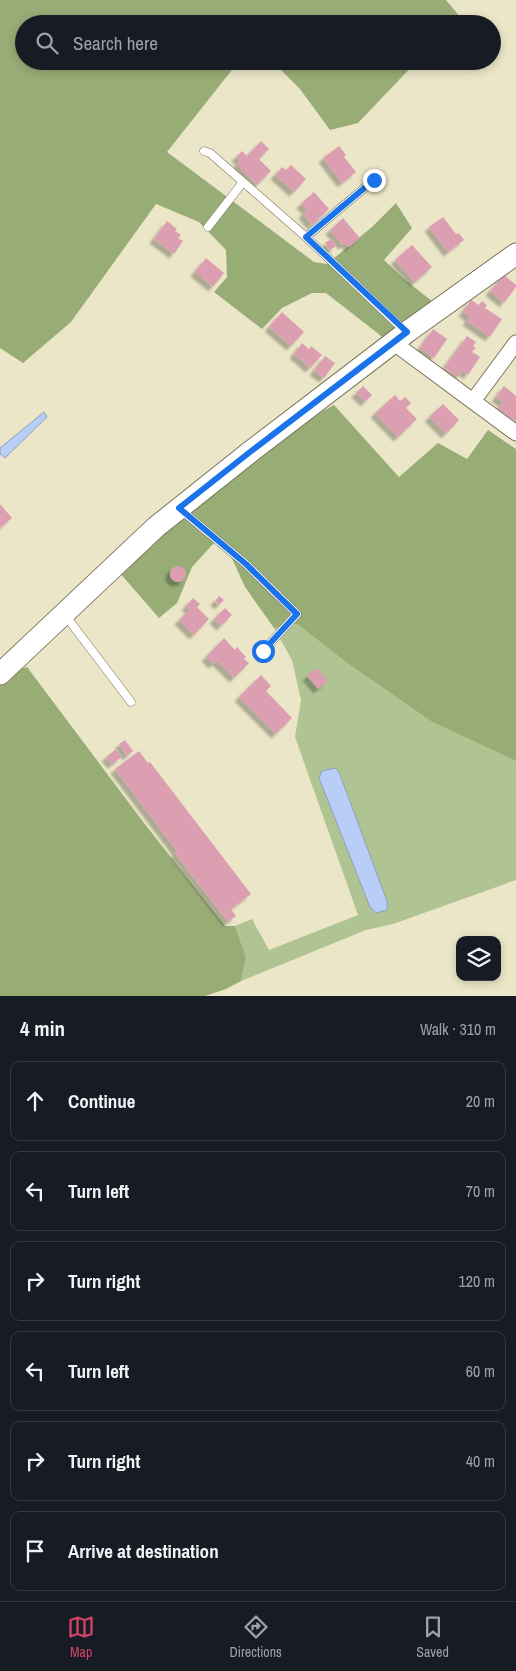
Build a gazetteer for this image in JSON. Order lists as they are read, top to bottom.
{
  "page": {
    "search": "Search here",
    "heading": ["4 min", "Walk · 310 m"],
    "list": [
      ["Continue", "20 m"],
      ["Turn left", "70 m"],
      ["Turn right", "120 m"],
      ["Turn left", "60 m"],
      ["Turn right", "40 m"],
      "Arrive at destination"
    ],
    "nav": ["Map", "Directions", "Saved"]
  }
}
